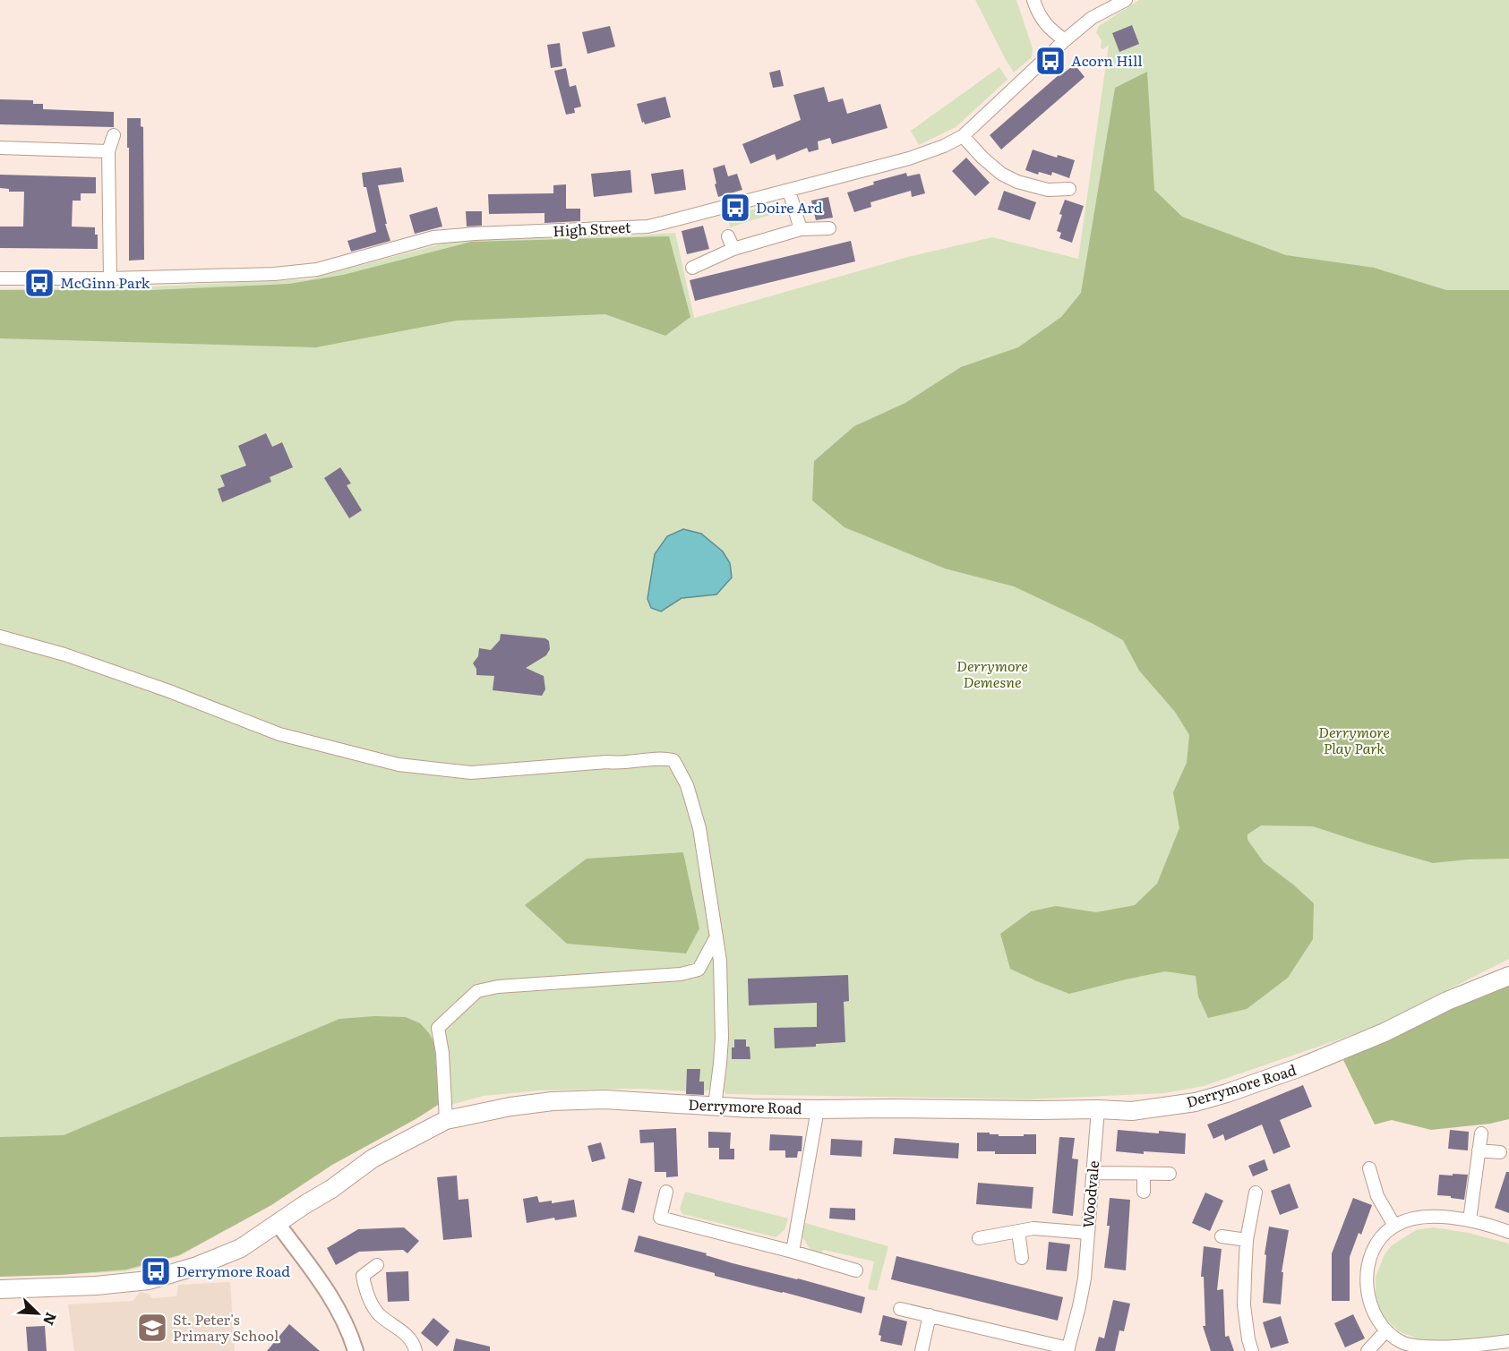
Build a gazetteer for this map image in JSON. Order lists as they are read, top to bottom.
{
  "streets": {
    "main road": ["Derrymore Road"],
    "street": ["High Street", "Woodvale"]
  },
  "crossings": [
    ["Derrymore Road", "Woodvale"]
  ],
  "parks": ["Derrymore Demesne", "Derrymore Play Park"],
  "places": {
    "bus stop": [
      "Acorn Hill",
      "Doire Ard",
      "McGinn Park",
      "Derrymore Road"
    ],
    "school or university": ["St. Peter's Primary School"]
  },
  "north": "bottom right"
}
